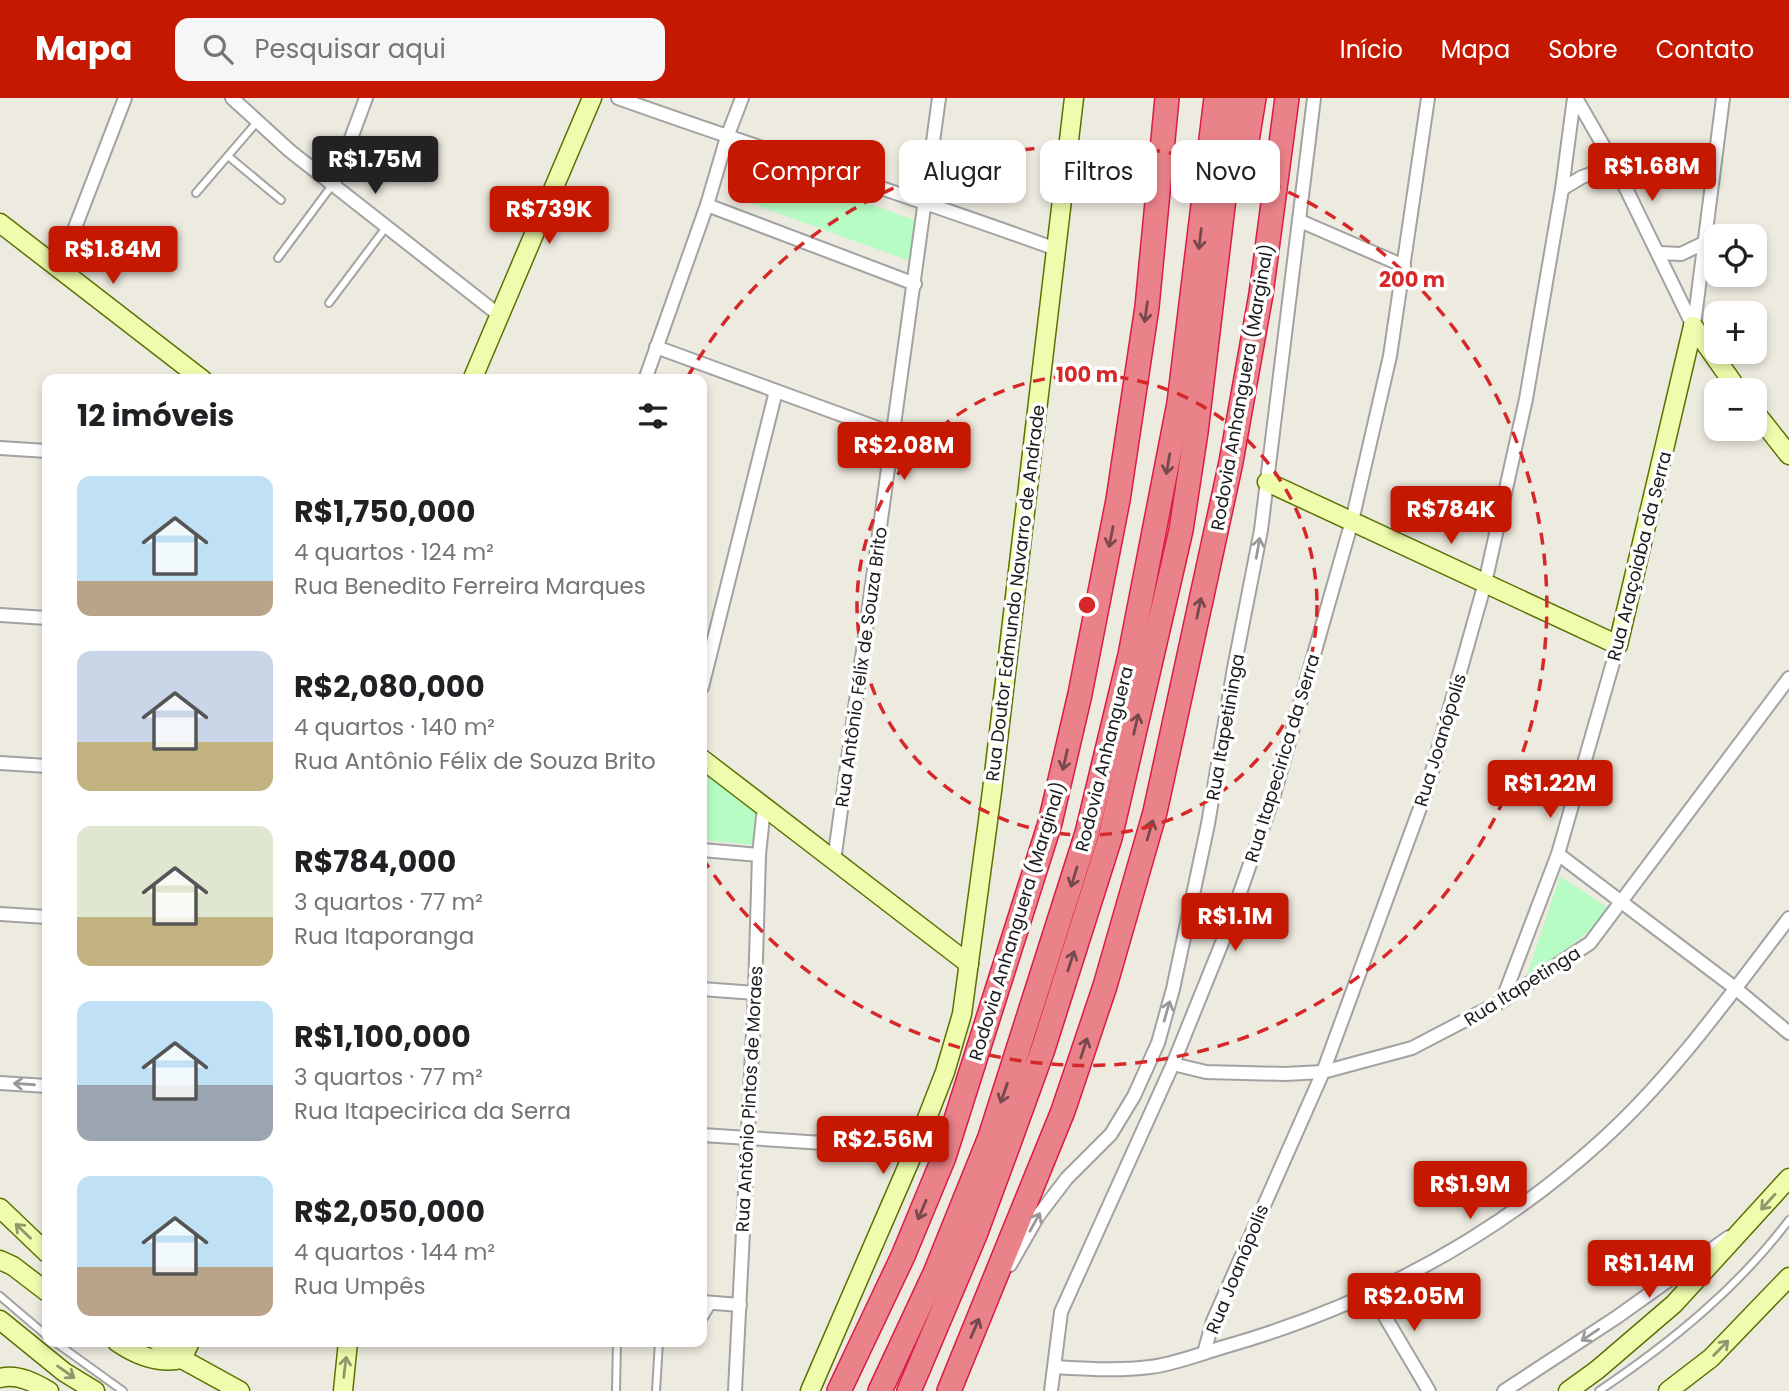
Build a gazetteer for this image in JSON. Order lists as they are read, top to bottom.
{
  "streets": {
    "highway": ["Rodovia Anhanguera (Marginal)", "Rodovia Anhanguera"],
    "street": [
      "Rua Araçoiaba da Serra",
      "Rua Doutor Edmundo Navarro de Andrade",
      "Rua Antônio Félix de Souza Brito",
      "Rua Itapetininga",
      "Rua Joanópolis",
      "Rua Itapecirica da Serra",
      "Rua Itapetinga",
      "Rua Antônio Pintos de Moraes"
    ]
  },
  "crossings": [
    ["Rodovia Anhanguera (Marginal)", "Rua Itapetininga"],
    ["Rua Araçoiaba da Serra", "Rua Itapetinga"],
    ["Rua Joanópolis", "Rua Itapetinga"],
    ["Rua Itapecirica da Serra", "Rua Itapetinga"]
  ],
  "one_way": ["Rua Itapetininga"],
  "page": {
    "header": "Mapa",
    "search": "Pesquisar aqui",
    "nav": [
      "Início",
      "Mapa",
      "Sobre",
      "Contato"
    ],
    "price": [
      "R$1.75M",
      "R$1.68M",
      "R$739K",
      "R$1.84M",
      "R$2.08M",
      "R$784K",
      "R$1.22M",
      "R$1.1M",
      "R$2.56M",
      "R$1.9M",
      "R$1.14M",
      "R$2.05M"
    ],
    "chip": [
      "Comprar",
      "Alugar",
      "Filtros",
      "Novo"
    ],
    "map_buttons": ["+", "−"],
    "heading": "12 imóveis",
    "list": [
      {
        "name": "R$1,750,000",
        "note": "4 quartos · 124 m² · Rua Benedito Ferreira Marques"
      },
      {
        "name": "R$2,080,000",
        "note": "4 quartos · 140 m² · Rua Antônio Félix de Souza Brito"
      },
      {
        "name": "R$784,000",
        "note": "3 quartos · 77 m² · Rua Itaporanga"
      },
      {
        "name": "R$1,100,000",
        "note": "3 quartos · 77 m² · Rua Itapecirica da Serra"
      },
      {
        "name": "R$2,050,000",
        "note": "4 quartos · 144 m² · Rua Umpês"
      }
    ]
  },
  "rings": ["200 m", "100 m"]
}
